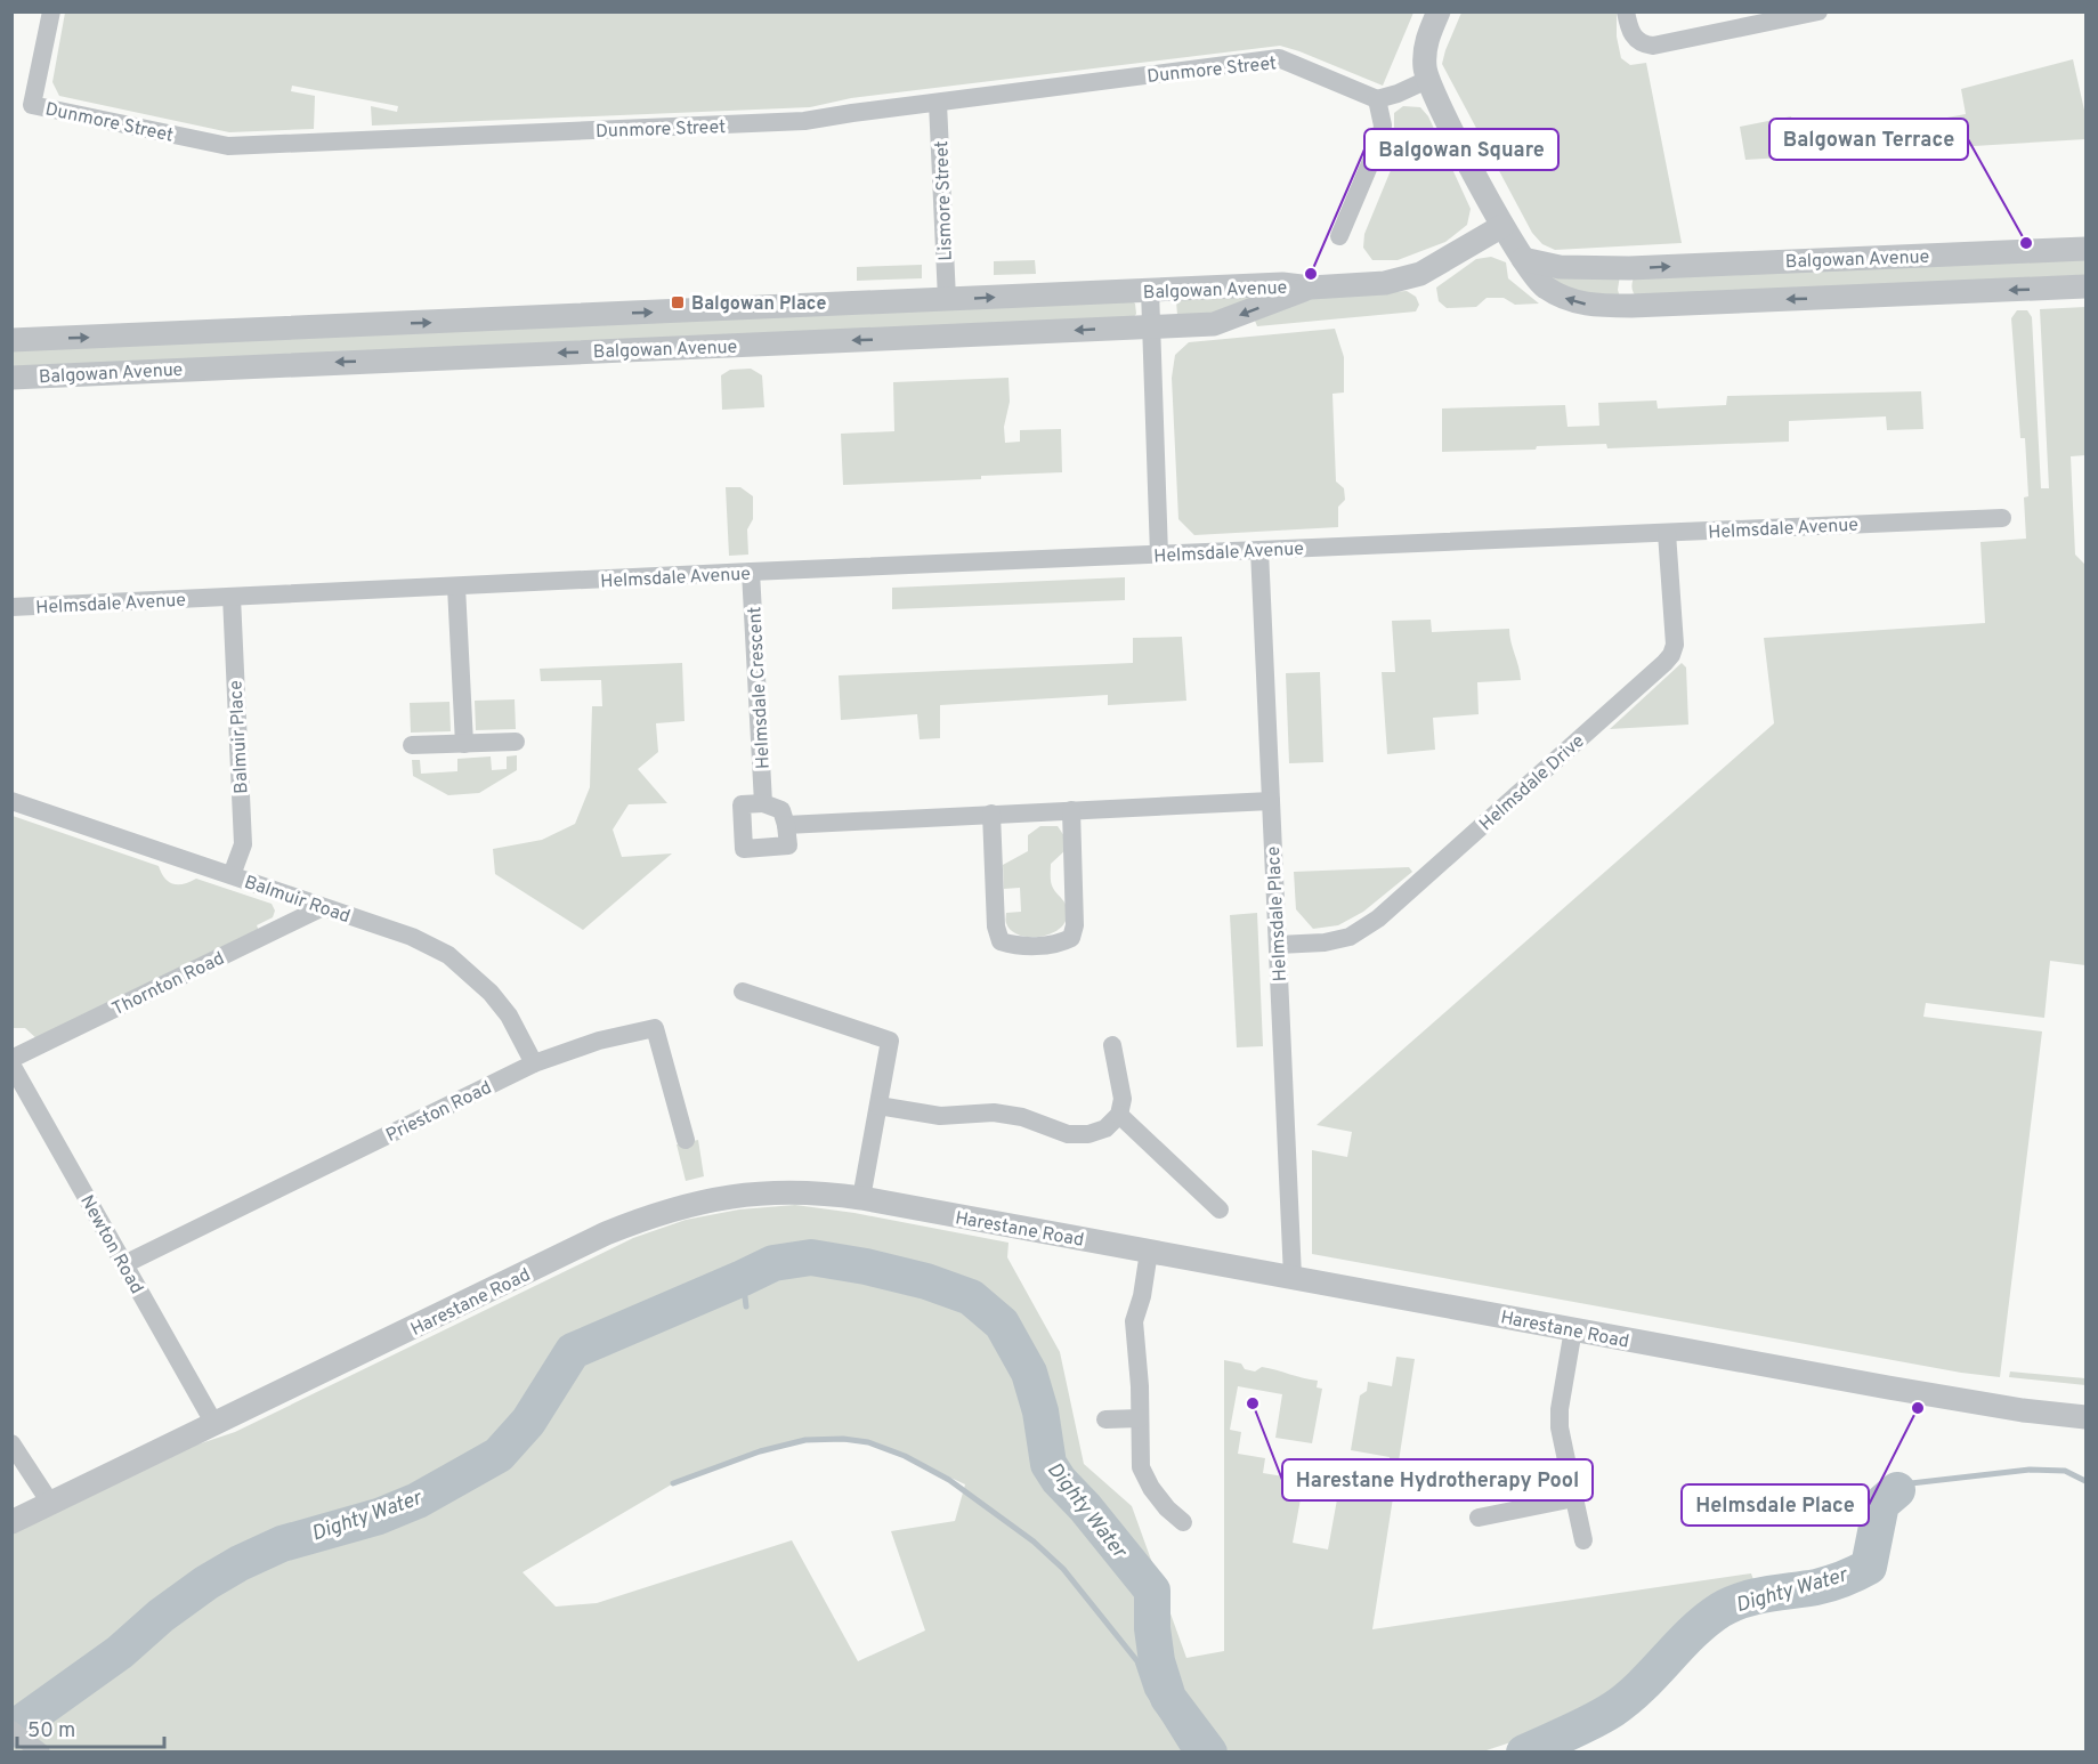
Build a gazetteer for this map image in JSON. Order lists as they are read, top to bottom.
{
  "streets": {
    "street": [
      "Dunmore Street",
      "Lismore Street",
      "Balgowan Avenue",
      "Helmsdale Avenue",
      "Helmsdale Crescent",
      "Balmuir Place",
      "Helmsdale Drive",
      "Balmuir Road",
      "Helmsdale Place",
      "Thornton Road",
      "Prieston Road",
      "Harestane Road",
      "Newton Road"
    ]
  },
  "crossings": [
    ["Dunmore Street", "Lismore Street"],
    ["Lismore Street", "Balgowan Avenue"],
    ["Helmsdale Avenue", "Helmsdale Crescent"],
    ["Helmsdale Avenue", "Balmuir Place"],
    ["Helmsdale Avenue", "Helmsdale Drive"],
    ["Helmsdale Avenue", "Helmsdale Place"],
    ["Balmuir Place", "Balmuir Road"],
    ["Helmsdale Drive", "Helmsdale Place"],
    ["Balmuir Road", "Thornton Road"],
    ["Balmuir Road", "Prieston Road"],
    ["Helmsdale Place", "Harestane Road"],
    ["Prieston Road", "Newton Road"],
    ["Harestane Road", "Newton Road"]
  ],
  "water": ["Dighty Water"],
  "places": {
    "other": [
      "Balgowan Terrace",
      "Balgowan Square",
      "Harestane Hydrotherapy Pool",
      "Helmsdale Place"
    ],
    "transit": ["Balgowan Place"]
  },
  "scale_bar": "50 m"
}
